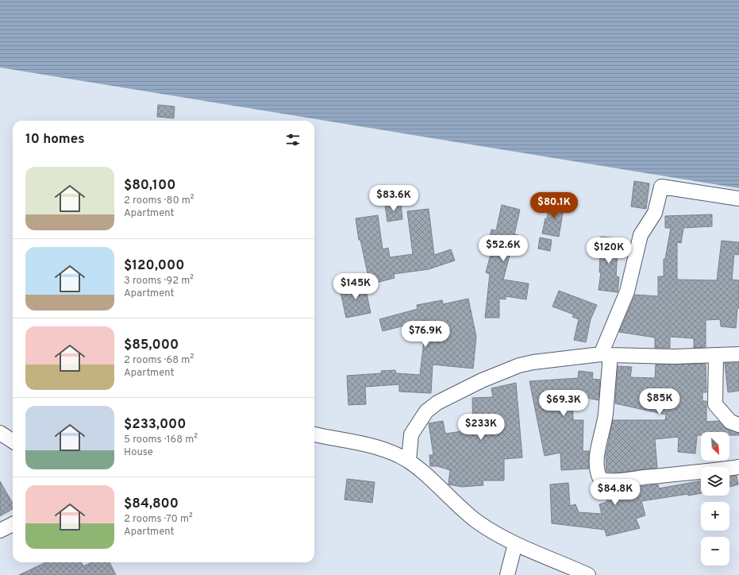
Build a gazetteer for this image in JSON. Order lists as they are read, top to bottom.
{
  "north": "bottom right",
  "page": {
    "heading": "10 homes",
    "list": [
      {
        "name": "$80,100",
        "note": "2 rooms · 80 m² · Apartment"
      },
      {
        "name": "$120,000",
        "note": "3 rooms · 92 m² · Apartment"
      },
      {
        "name": "$85,000",
        "note": "2 rooms · 68 m² · Apartment"
      },
      {
        "name": "$233,000",
        "note": "5 rooms · 168 m² · House"
      },
      {
        "name": "$84,800",
        "note": "2 rooms · 70 m² · Apartment"
      }
    ],
    "price": [
      "$83.6K",
      "$80.1K",
      "$52.6K",
      "$120K",
      "$145K",
      "$76.9K",
      "$85K",
      "$69.3K",
      "$233K",
      "$84.8K"
    ],
    "map_buttons": ["+", "−"]
  }
}
